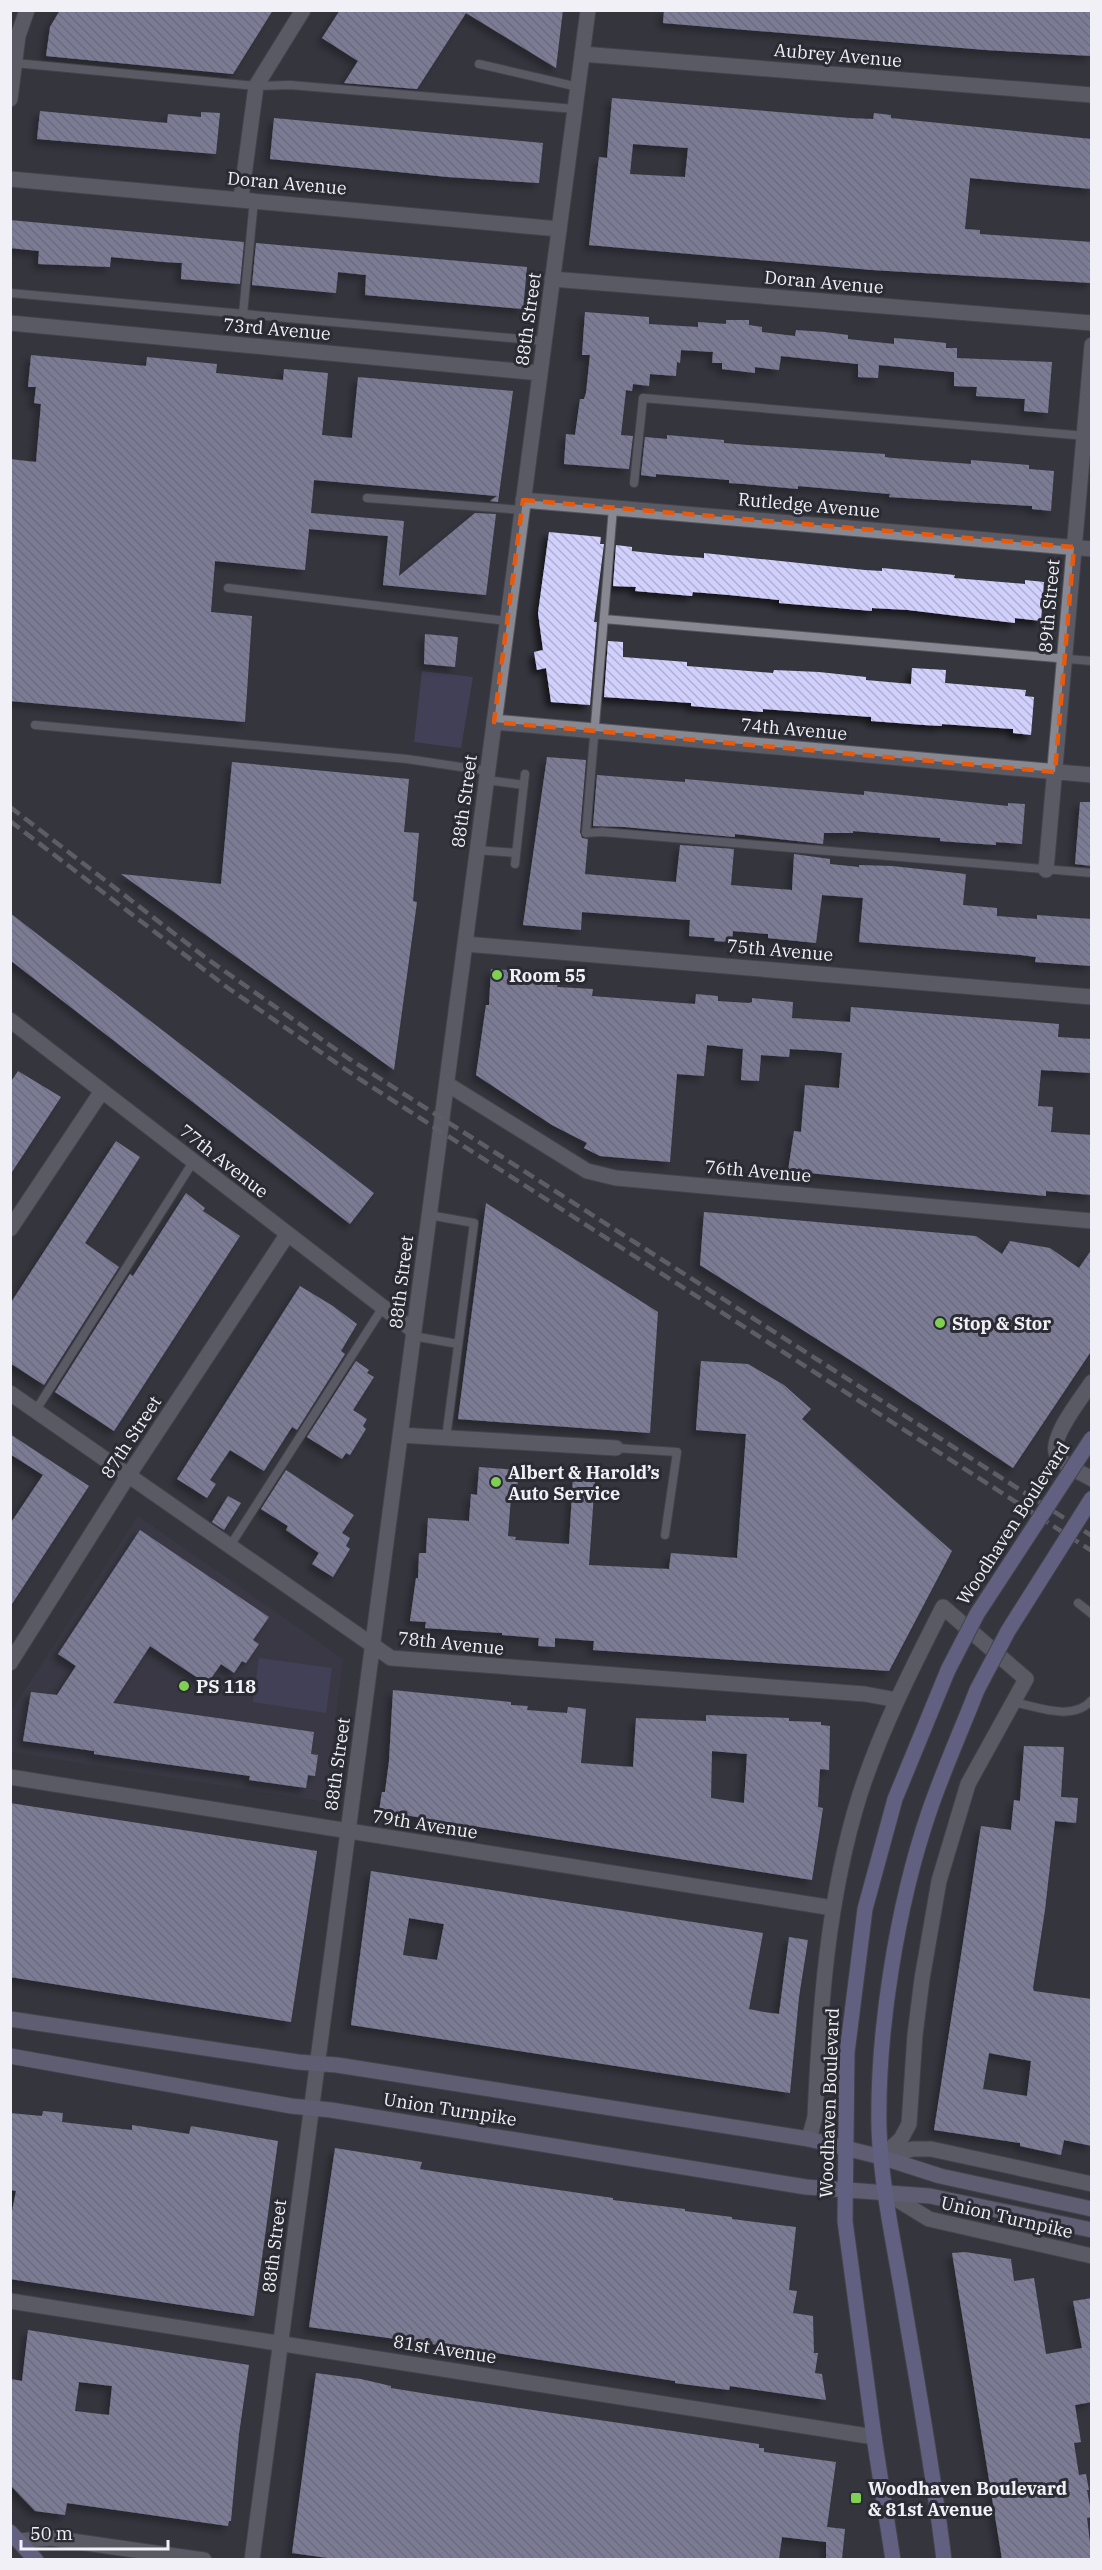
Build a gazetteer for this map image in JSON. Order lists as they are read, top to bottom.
{
  "streets": {
    "main road": ["Woodhaven Boulevard", "Union Turnpike"],
    "street": [
      "Aubrey Avenue",
      "Doran Avenue",
      "88th Street",
      "73rd Avenue",
      "Rutledge Avenue",
      "89th Street",
      "74th Avenue",
      "75th Avenue",
      "77th Avenue",
      "76th Avenue",
      "87th Street",
      "78th Avenue",
      "79th Avenue",
      "81st Avenue"
    ]
  },
  "crossings": [
    ["Aubrey Avenue", "88th Street"],
    ["Doran Avenue", "88th Street"],
    ["88th Street", "73rd Avenue"],
    ["88th Street", "Rutledge Avenue"],
    ["88th Street", "74th Avenue"],
    ["88th Street", "75th Avenue"],
    ["88th Street", "77th Avenue"],
    ["88th Street", "76th Avenue"],
    ["88th Street", "78th Avenue"],
    ["88th Street", "79th Avenue"],
    ["88th Street", "Union Turnpike"],
    ["88th Street", "81st Avenue"],
    ["Rutledge Avenue", "89th Street"],
    ["89th Street", "74th Avenue"],
    ["77th Avenue", "87th Street"],
    ["87th Street", "78th Avenue"],
    ["Woodhaven Boulevard", "78th Avenue"],
    ["Woodhaven Boulevard", "79th Avenue"],
    ["Woodhaven Boulevard", "Union Turnpike"],
    ["Woodhaven Boulevard", "81st Avenue"]
  ],
  "places": {
    "other": [
      "Room 55",
      "Stop & Stor",
      "Albert & Harold’s Auto Service",
      "PS 118"
    ],
    "transit": ["Woodhaven Boulevard & 81st Avenue"]
  },
  "scale_bar": "50 m"
}
